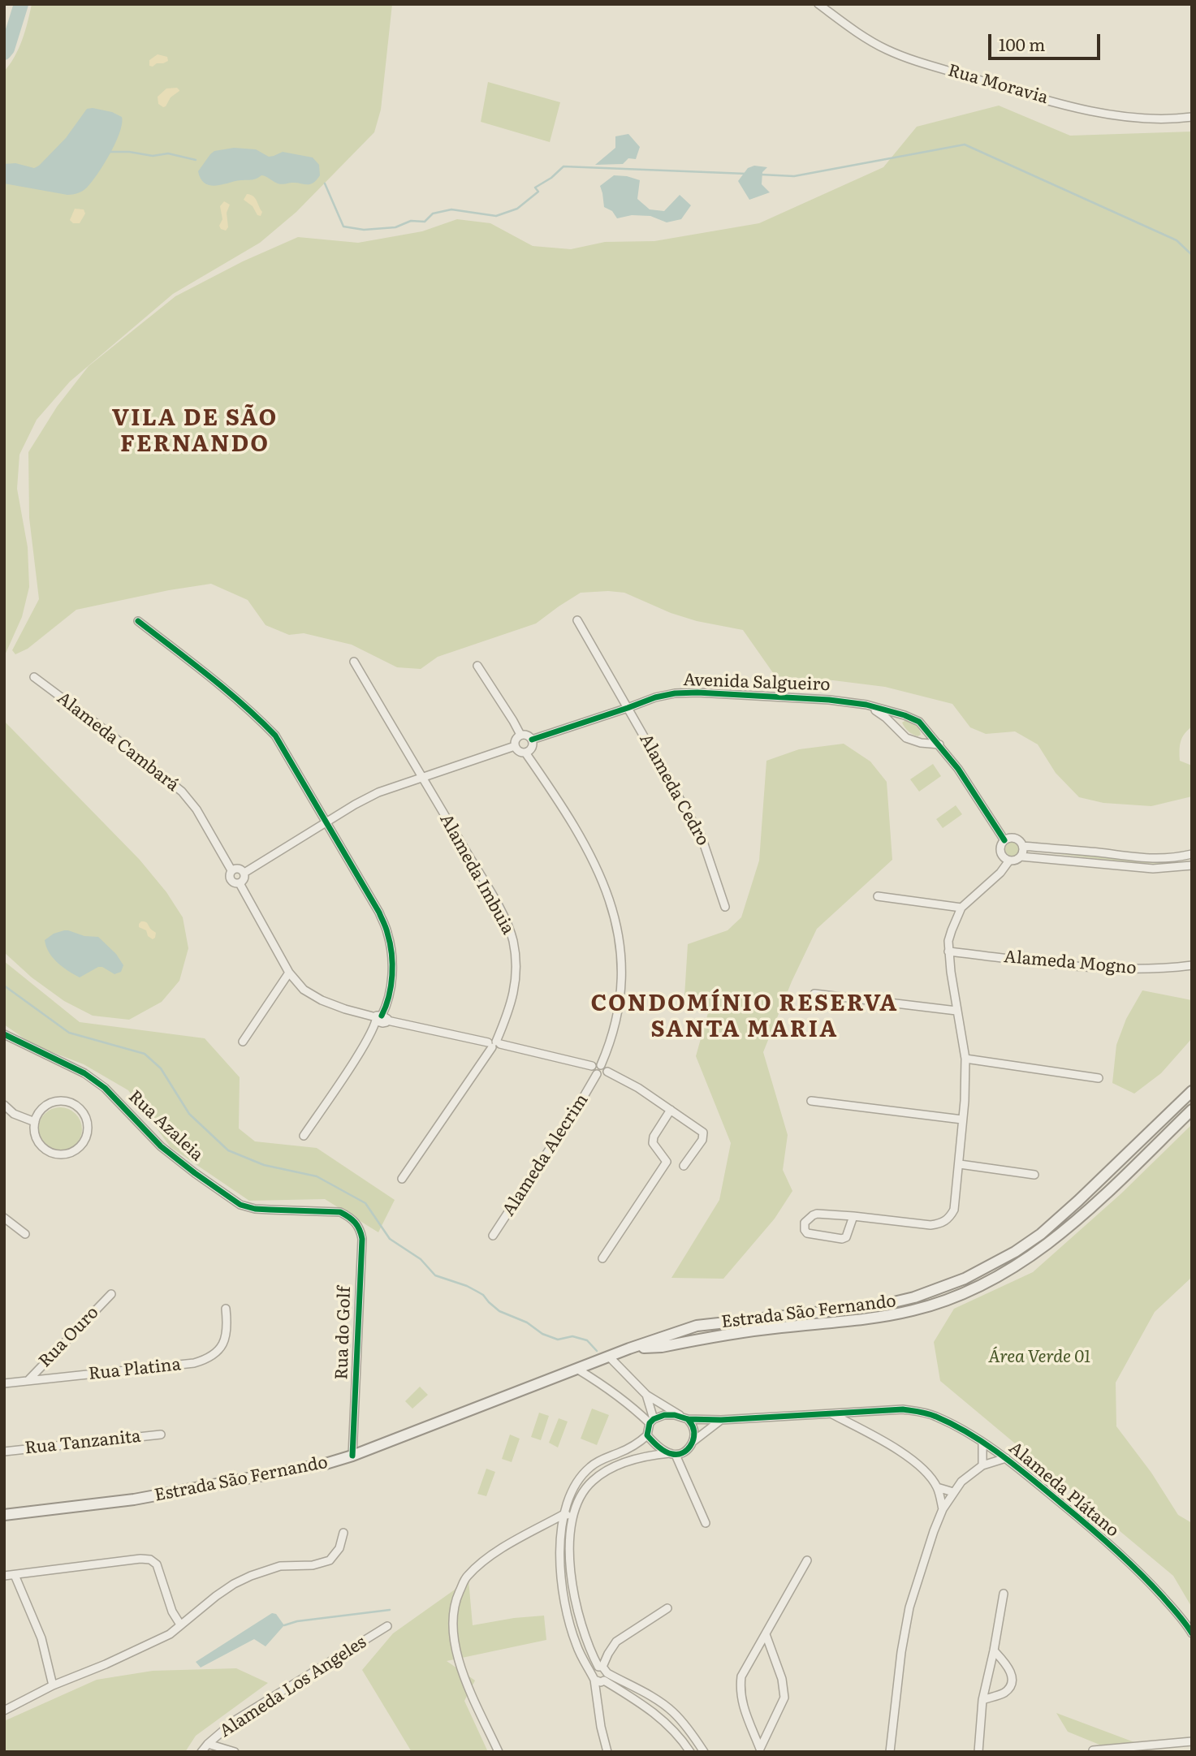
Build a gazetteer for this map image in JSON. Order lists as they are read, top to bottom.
{
  "streets": {
    "main road": ["Estrada São Fernando"],
    "street": [
      "Rua Moravia",
      "Avenida Salgueiro",
      "Alameda Cambará",
      "Alameda Cedro",
      "Alameda Imbuia",
      "Alameda Mogno",
      "Rua Azaleia",
      "Alameda Alecrim",
      "Rua do Golf",
      "Rua Ouro",
      "Rua Platina",
      "Rua Tanzanita",
      "Alameda Plátano",
      "Alameda Los Angeles"
    ]
  },
  "crossings": [
    ["Avenida Salgueiro", "Alameda Cedro"],
    ["Rua Azaleia", "Rua do Golf"],
    ["Estrada São Fernando", "Rua do Golf"],
    ["Rua Ouro", "Rua Platina"]
  ],
  "districts": ["VILA DE SÃO FERNANDO", "CONDOMÍNIO RESERVA SANTA MARIA"],
  "parks": ["Área Verde 01"],
  "scale_bar": "100 m"
}
